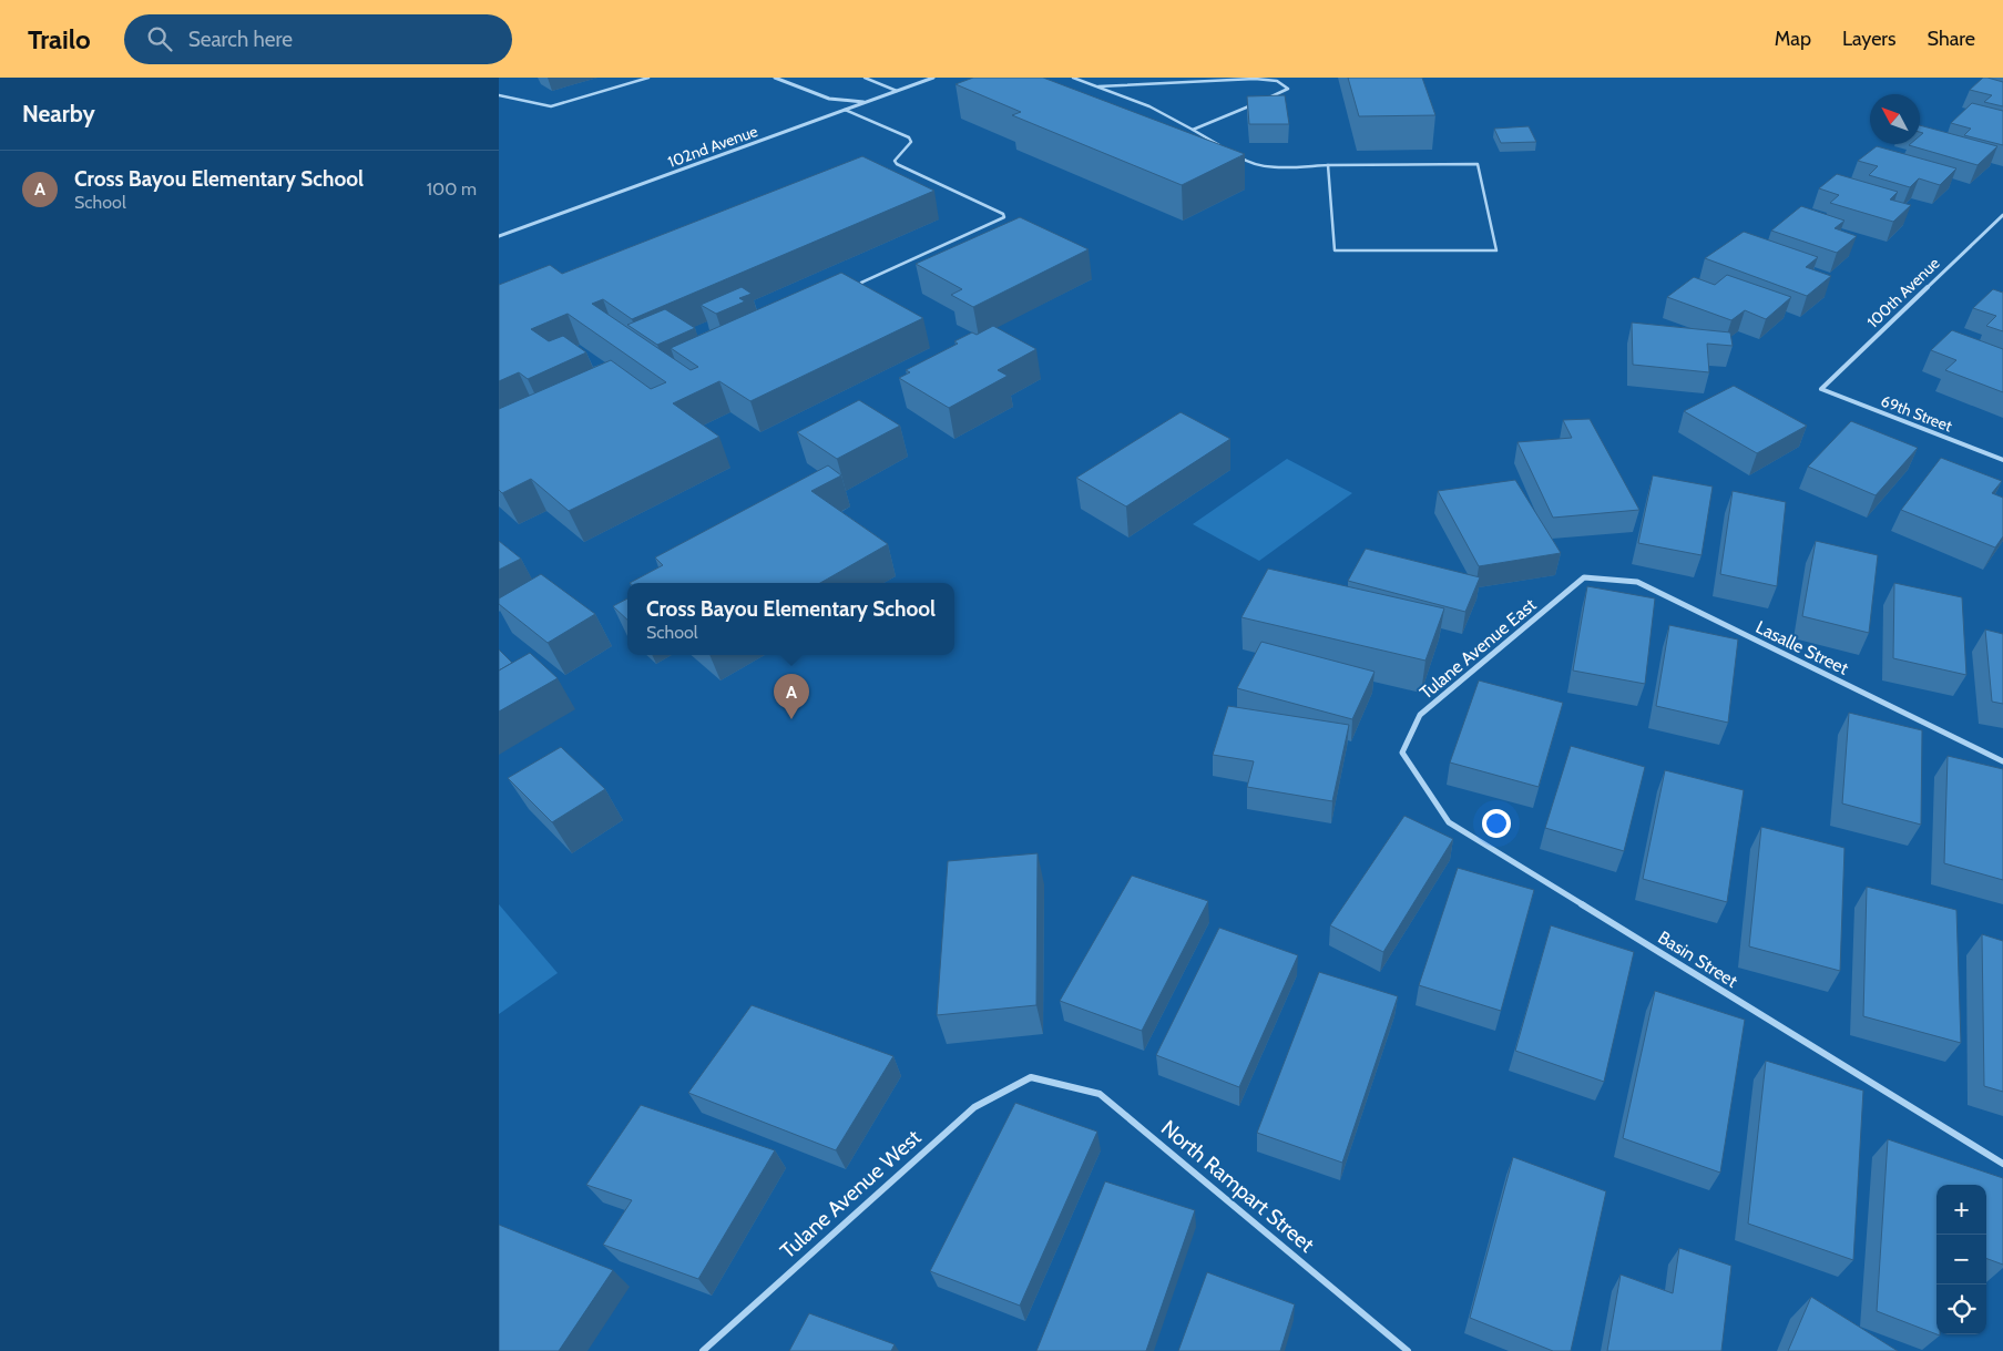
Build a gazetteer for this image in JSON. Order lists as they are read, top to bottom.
{
  "streets": {
    "street": [
      "102nd Avenue",
      "100th Avenue",
      "69th Street",
      "Lasalle Street",
      "Tulane Avenue East",
      "Basin Street",
      "North Rampart Street",
      "Tulane Avenue West"
    ]
  },
  "crossings": [
    ["100th Avenue", "69th Street"],
    ["Lasalle Street", "Tulane Avenue East"],
    ["Tulane Avenue East", "Basin Street"],
    ["North Rampart Street", "Tulane Avenue West"]
  ],
  "north": "top left",
  "page": {
    "header": "Trailo",
    "search": "Search here",
    "nav": ["Map", "Layers", "Share"],
    "heading": "Nearby",
    "list": [
      {
        "mark": "A",
        "name": "Cross Bayou Elementary School",
        "note": "School",
        "value": "100 m"
      }
    ],
    "popup": ["Cross Bayou Elementary School", "School"],
    "pins": "A",
    "map_buttons": ["+", "−"]
  }
}
